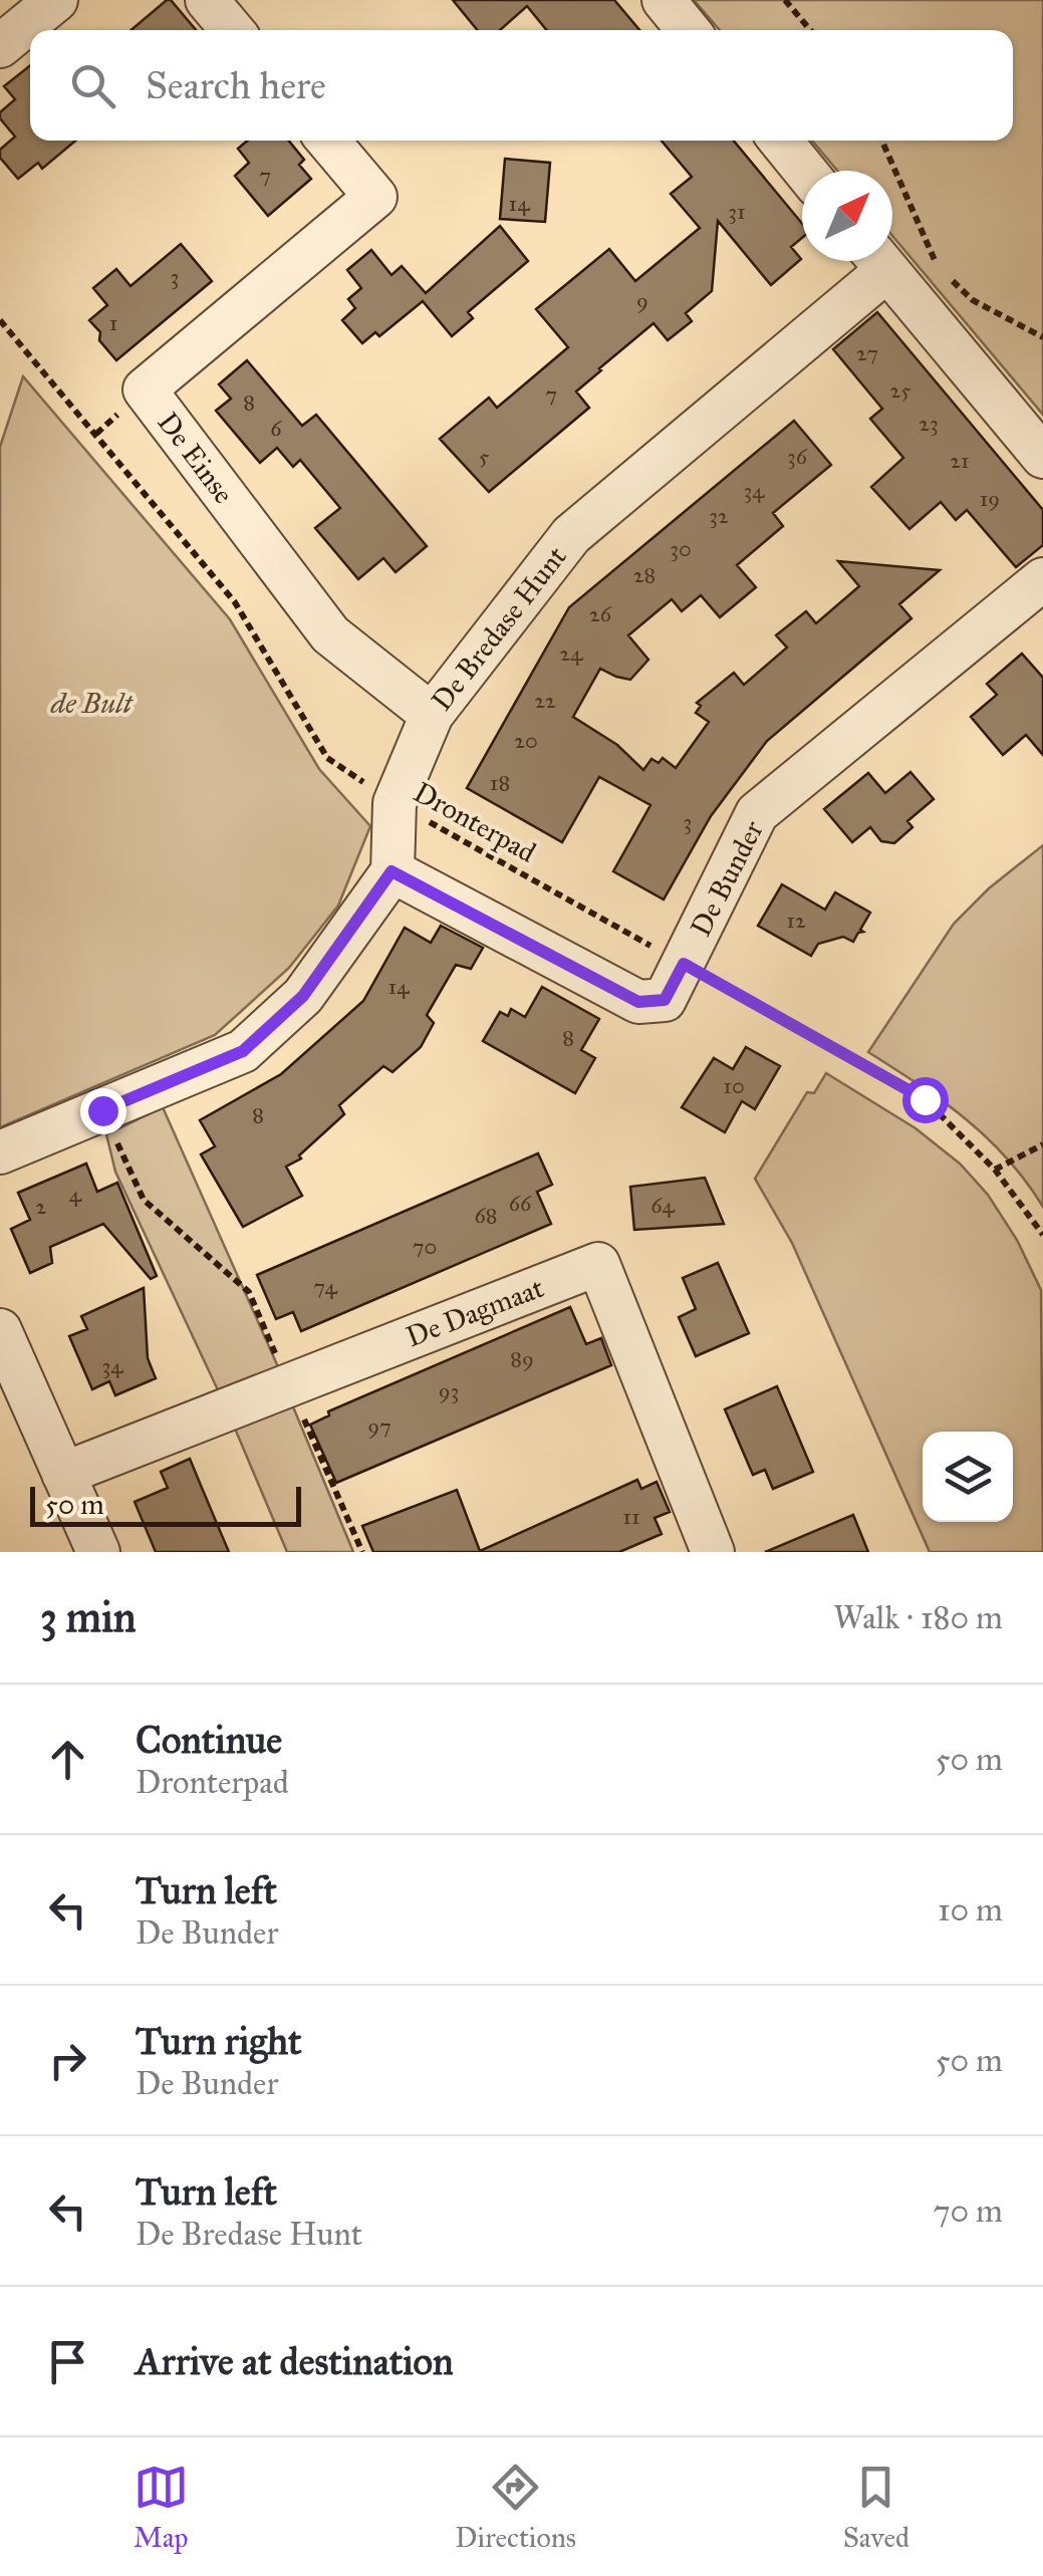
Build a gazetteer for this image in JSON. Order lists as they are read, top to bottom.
{
  "streets": {
    "street": [
      "De Einse",
      "De Bredase Hunt",
      "De Bunder",
      "De Dagmaat"
    ],
    "path": ["Dronterpad"]
  },
  "crossings": [
    ["De Einse", "De Bredase Hunt"],
    ["De Bredase Hunt", "Dronterpad"],
    ["De Bredase Hunt", "De Bunder"],
    ["Dronterpad", "De Bunder"]
  ],
  "parks": ["de Bult"],
  "house_numbers": [
    "7",
    "14",
    "31",
    "3",
    "9",
    "1",
    "27",
    "25",
    "7",
    "8",
    "23",
    "6",
    "5",
    "36",
    "21",
    "34",
    "19",
    "32",
    "30",
    "28",
    "26",
    "24",
    "22",
    "20",
    "18",
    "3",
    "12",
    "14",
    "8",
    "10",
    "8",
    "4",
    "66",
    "64",
    "2",
    "68",
    "70",
    "74",
    "89",
    "34",
    "93",
    "97",
    "11"
  ],
  "scale_bar": "50 m",
  "north": "top right",
  "page": {
    "search": "Search here",
    "scale": "50 m",
    "heading": ["3 min", "Walk · 180 m"],
    "list": [
      ["Continue", "Dronterpad", "50 m"],
      ["Turn left", "De Bunder", "10 m"],
      ["Turn right", "De Bunder", "50 m"],
      ["Turn left", "De Bredase Hunt", "70 m"],
      "Arrive at destination"
    ],
    "nav": ["Map", "Directions", "Saved"]
  }
}
